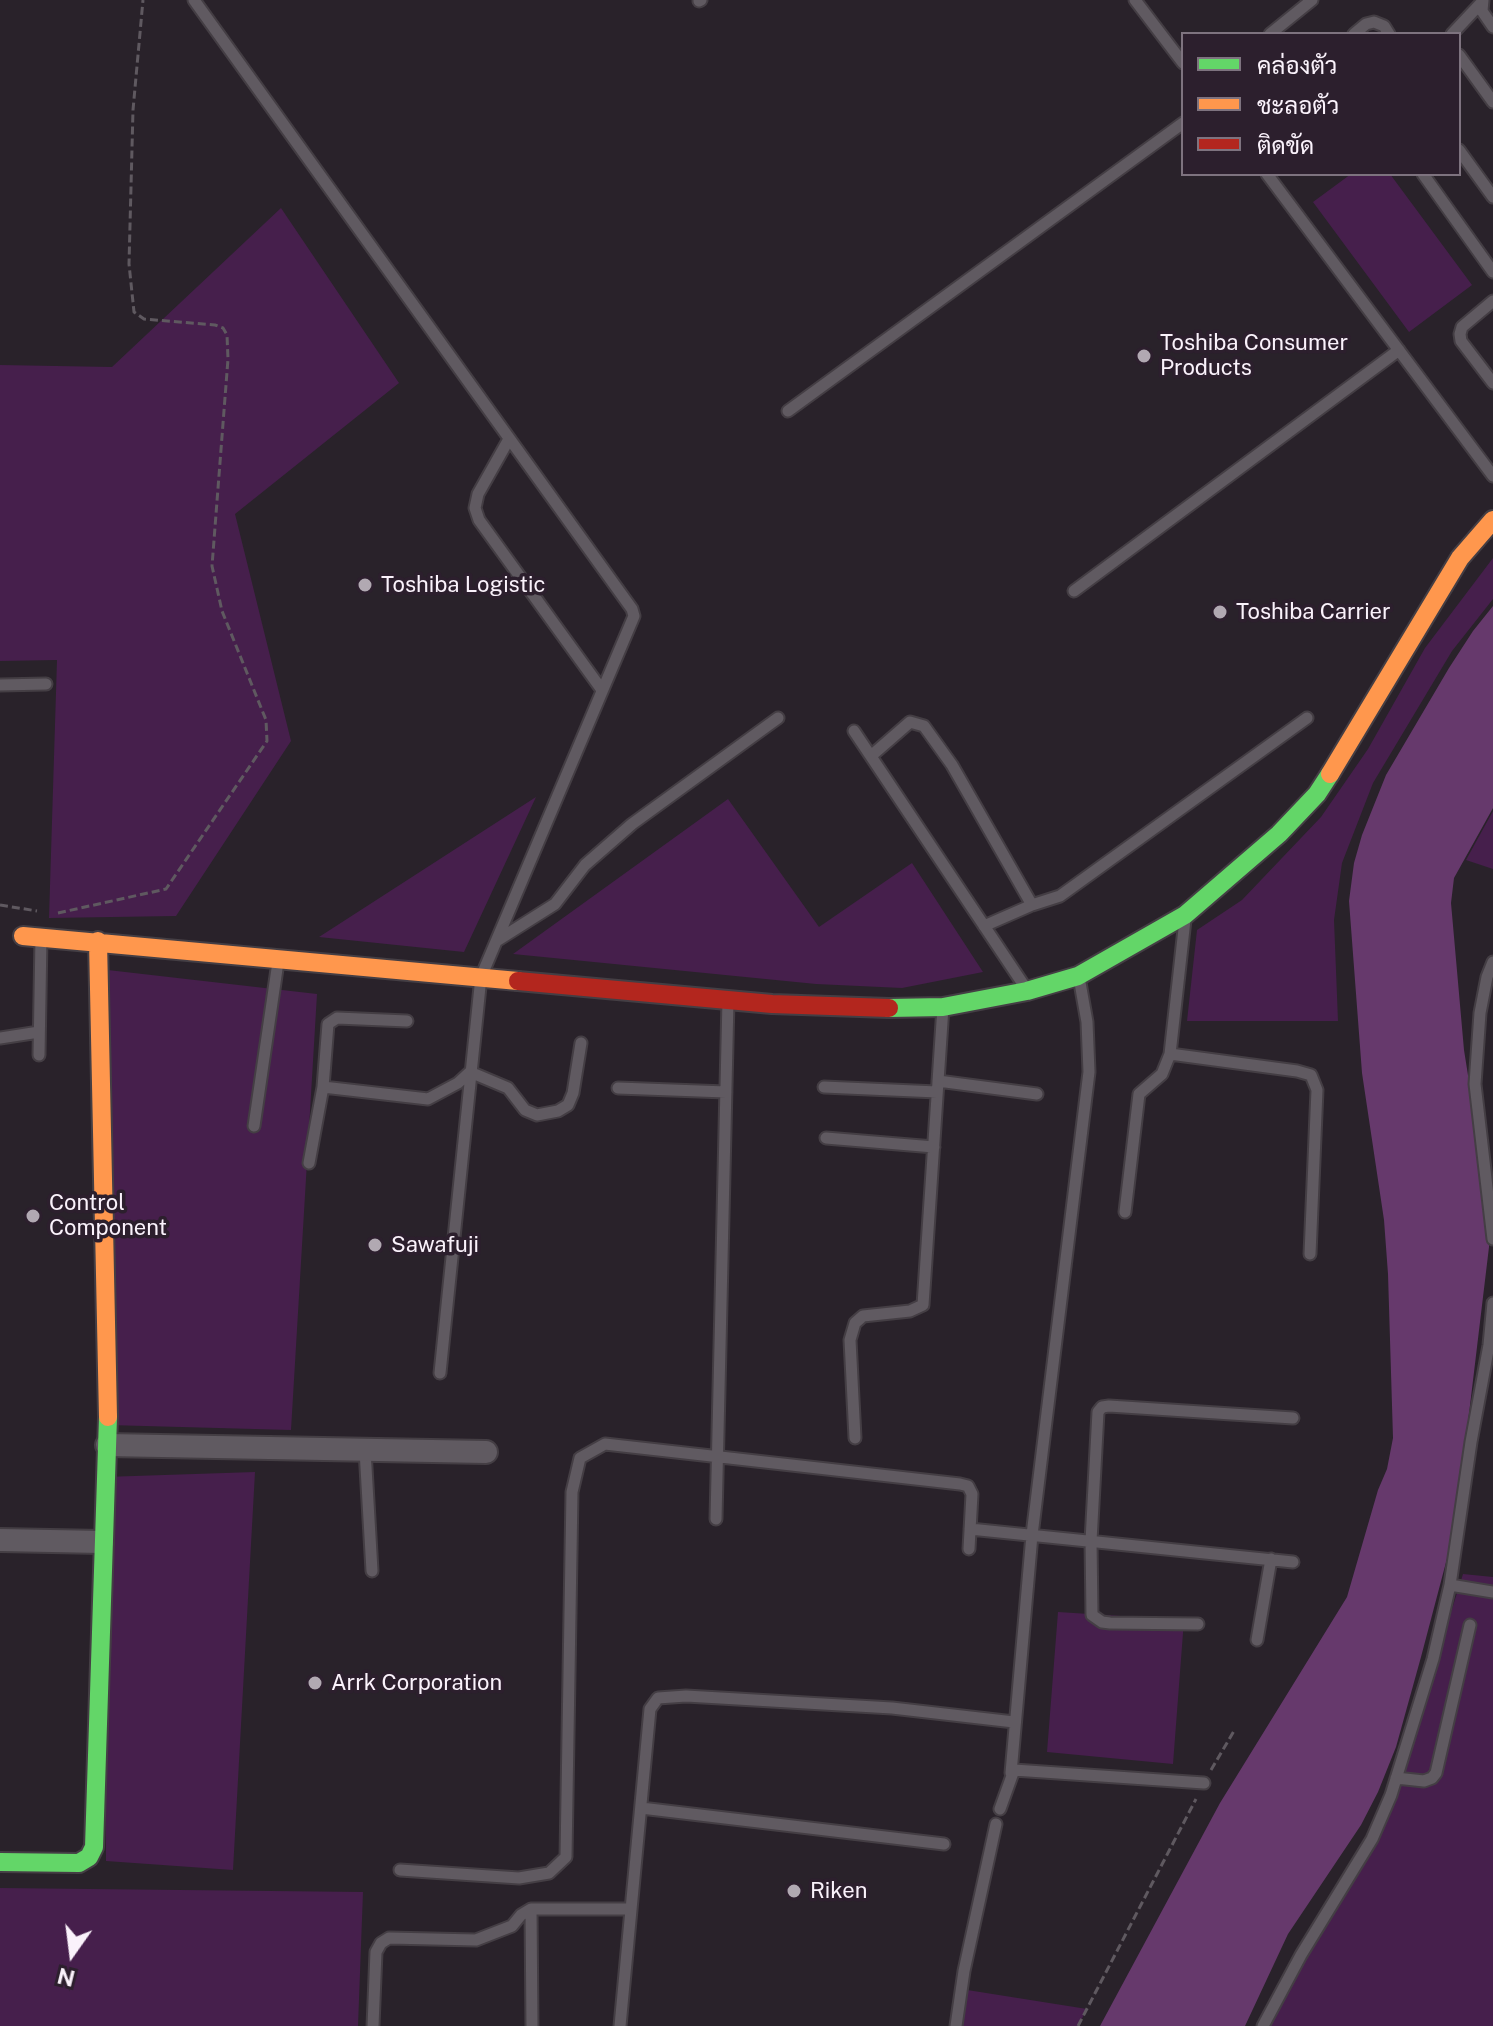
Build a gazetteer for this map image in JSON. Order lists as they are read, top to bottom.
{
  "places": [
    "Toshiba Consumer Products",
    "Toshiba Logistic",
    "Toshiba Carrier",
    "Control Component",
    "Sawafuji",
    "Arrk Corporation",
    "Riken"
  ],
  "legend": ["คล่องตัว", "ชะลอตัว", "ติดขัด"],
  "north": "bottom"
}
